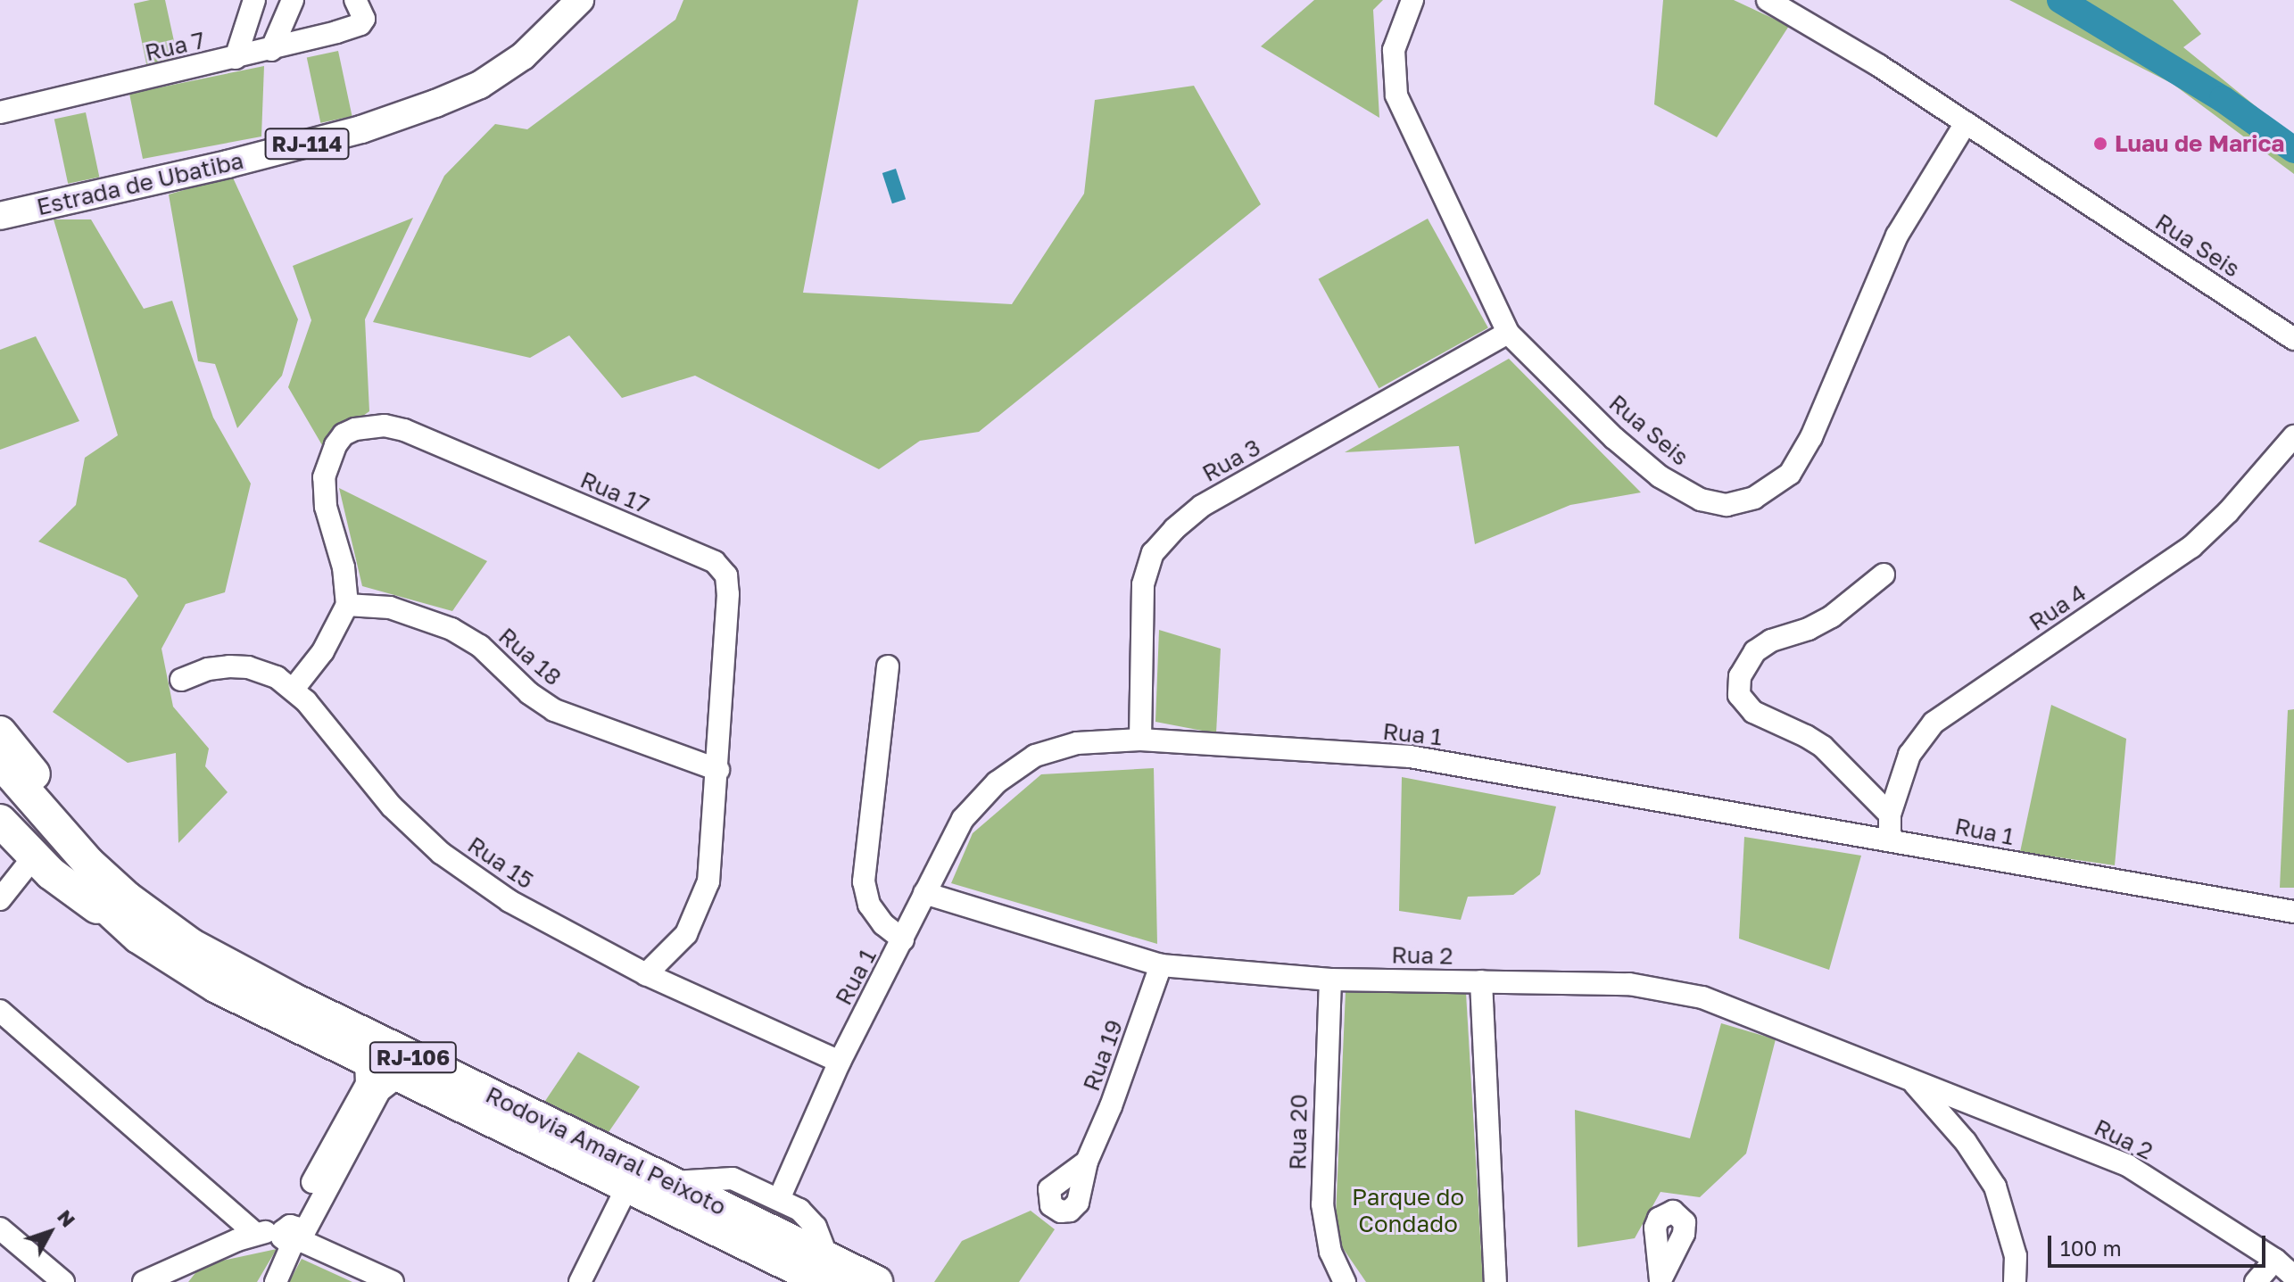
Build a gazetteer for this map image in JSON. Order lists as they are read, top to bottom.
{
  "streets": {
    "highway": ["RJ-106", "Rodovia Amaral Peixoto"],
    "main road": ["RJ-114", "Estrada de Ubatiba"],
    "street": [
      "Rua 7",
      "Rua Seis",
      "Rua 3",
      "Rua 17",
      "Rua 4",
      "Rua 18",
      "Rua 1",
      "Rua 15",
      "Rua 2",
      "Rua 19",
      "Rua 20"
    ]
  },
  "crossings": [
    ["Rua Seis", "Rua 3"],
    ["Rua 3", "Rua 1"],
    ["Rua 17", "Rua 18"],
    ["Rua 17", "Rua 15"],
    ["Rua 4", "Rua 1"],
    ["Rua 1", "Rua 15"],
    ["Rua 1", "Rua 2"],
    ["Rua 2", "Rua 19"],
    ["Rua 2", "Rua 20"]
  ],
  "parks": ["Parque do Condado"],
  "places": ["Luau de Marica"],
  "scale_bar": "100 m",
  "north": "top right"
}
